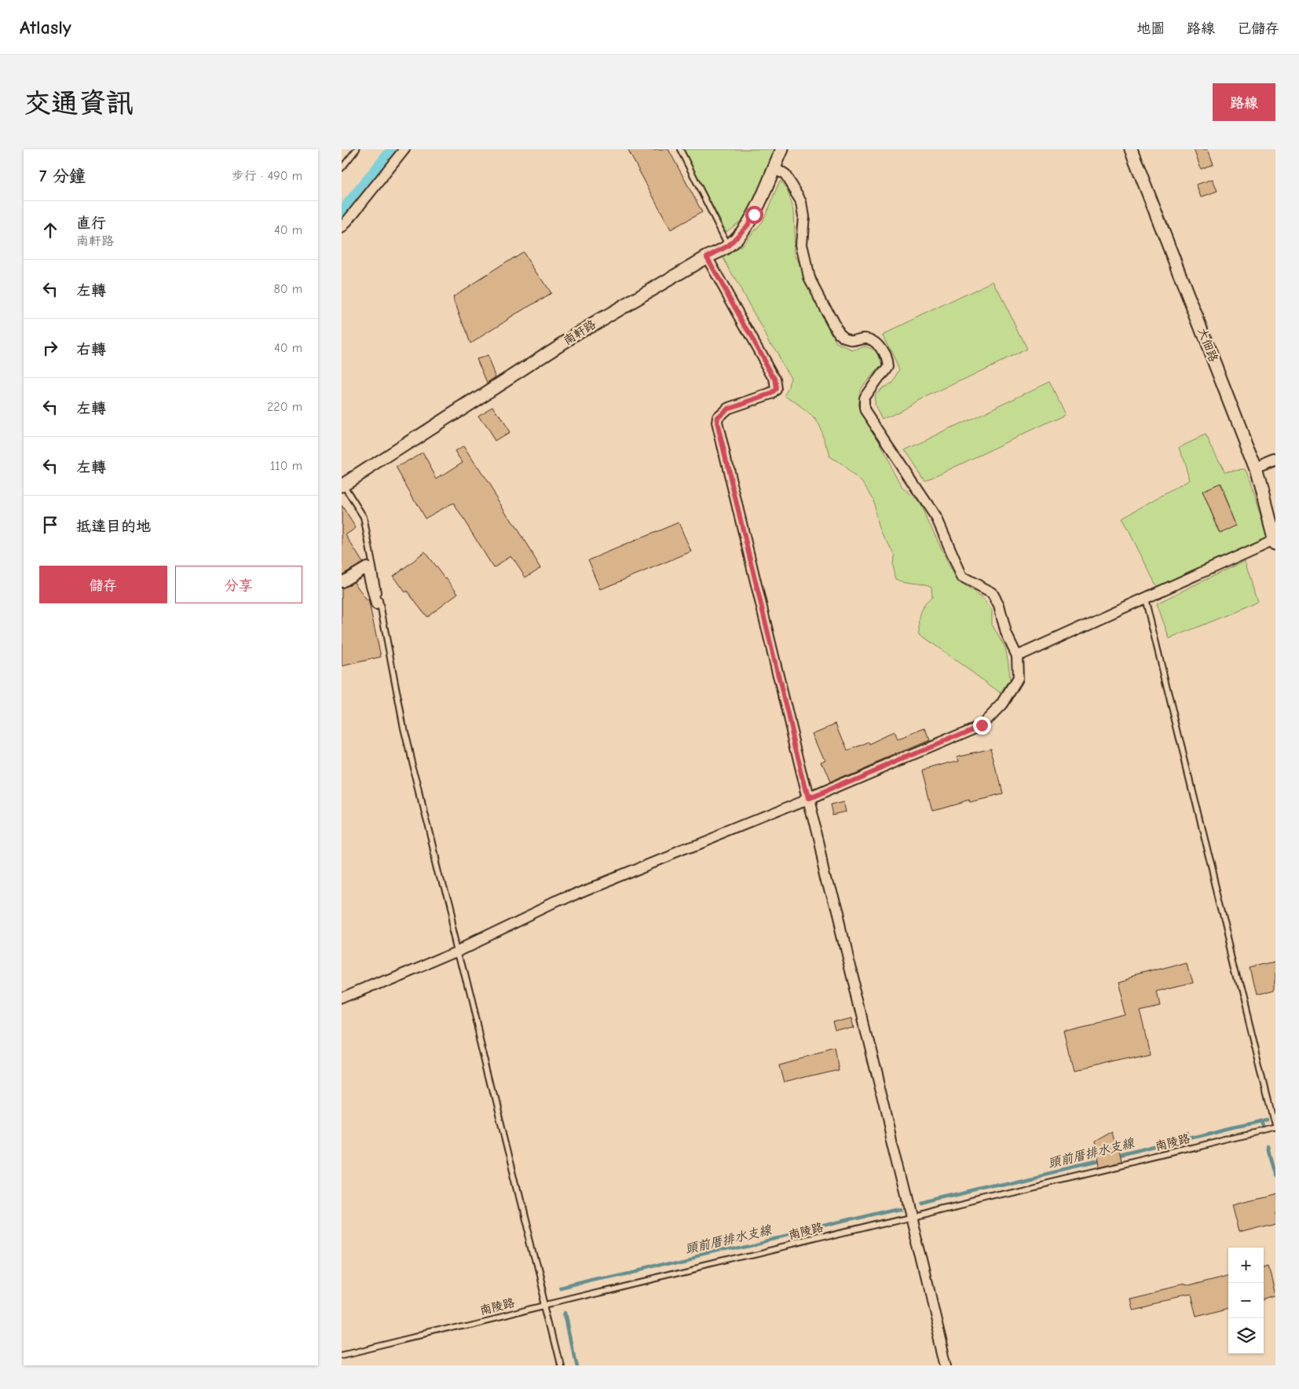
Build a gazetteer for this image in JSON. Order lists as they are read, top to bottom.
{
  "streets": {
    "street": ["南軒路", "大佃路"],
    "lane": ["南陵路"]
  },
  "water": ["頭前厝排水支線"],
  "page": {
    "header": "Atlasly",
    "nav": ["地圖", "路線", "已儲存"],
    "buttons": [
      "路線",
      ["儲存", "分享"]
    ],
    "title": "交通資訊",
    "heading": ["7 分鐘", "步行 · 490 m"],
    "list": [
      ["直行", "南軒路", "40 m"],
      ["左轉", "80 m"],
      ["右轉", "40 m"],
      ["左轉", "220 m"],
      ["左轉", "110 m"],
      "抵達目的地"
    ],
    "map_buttons": ["+", "−"]
  }
}
